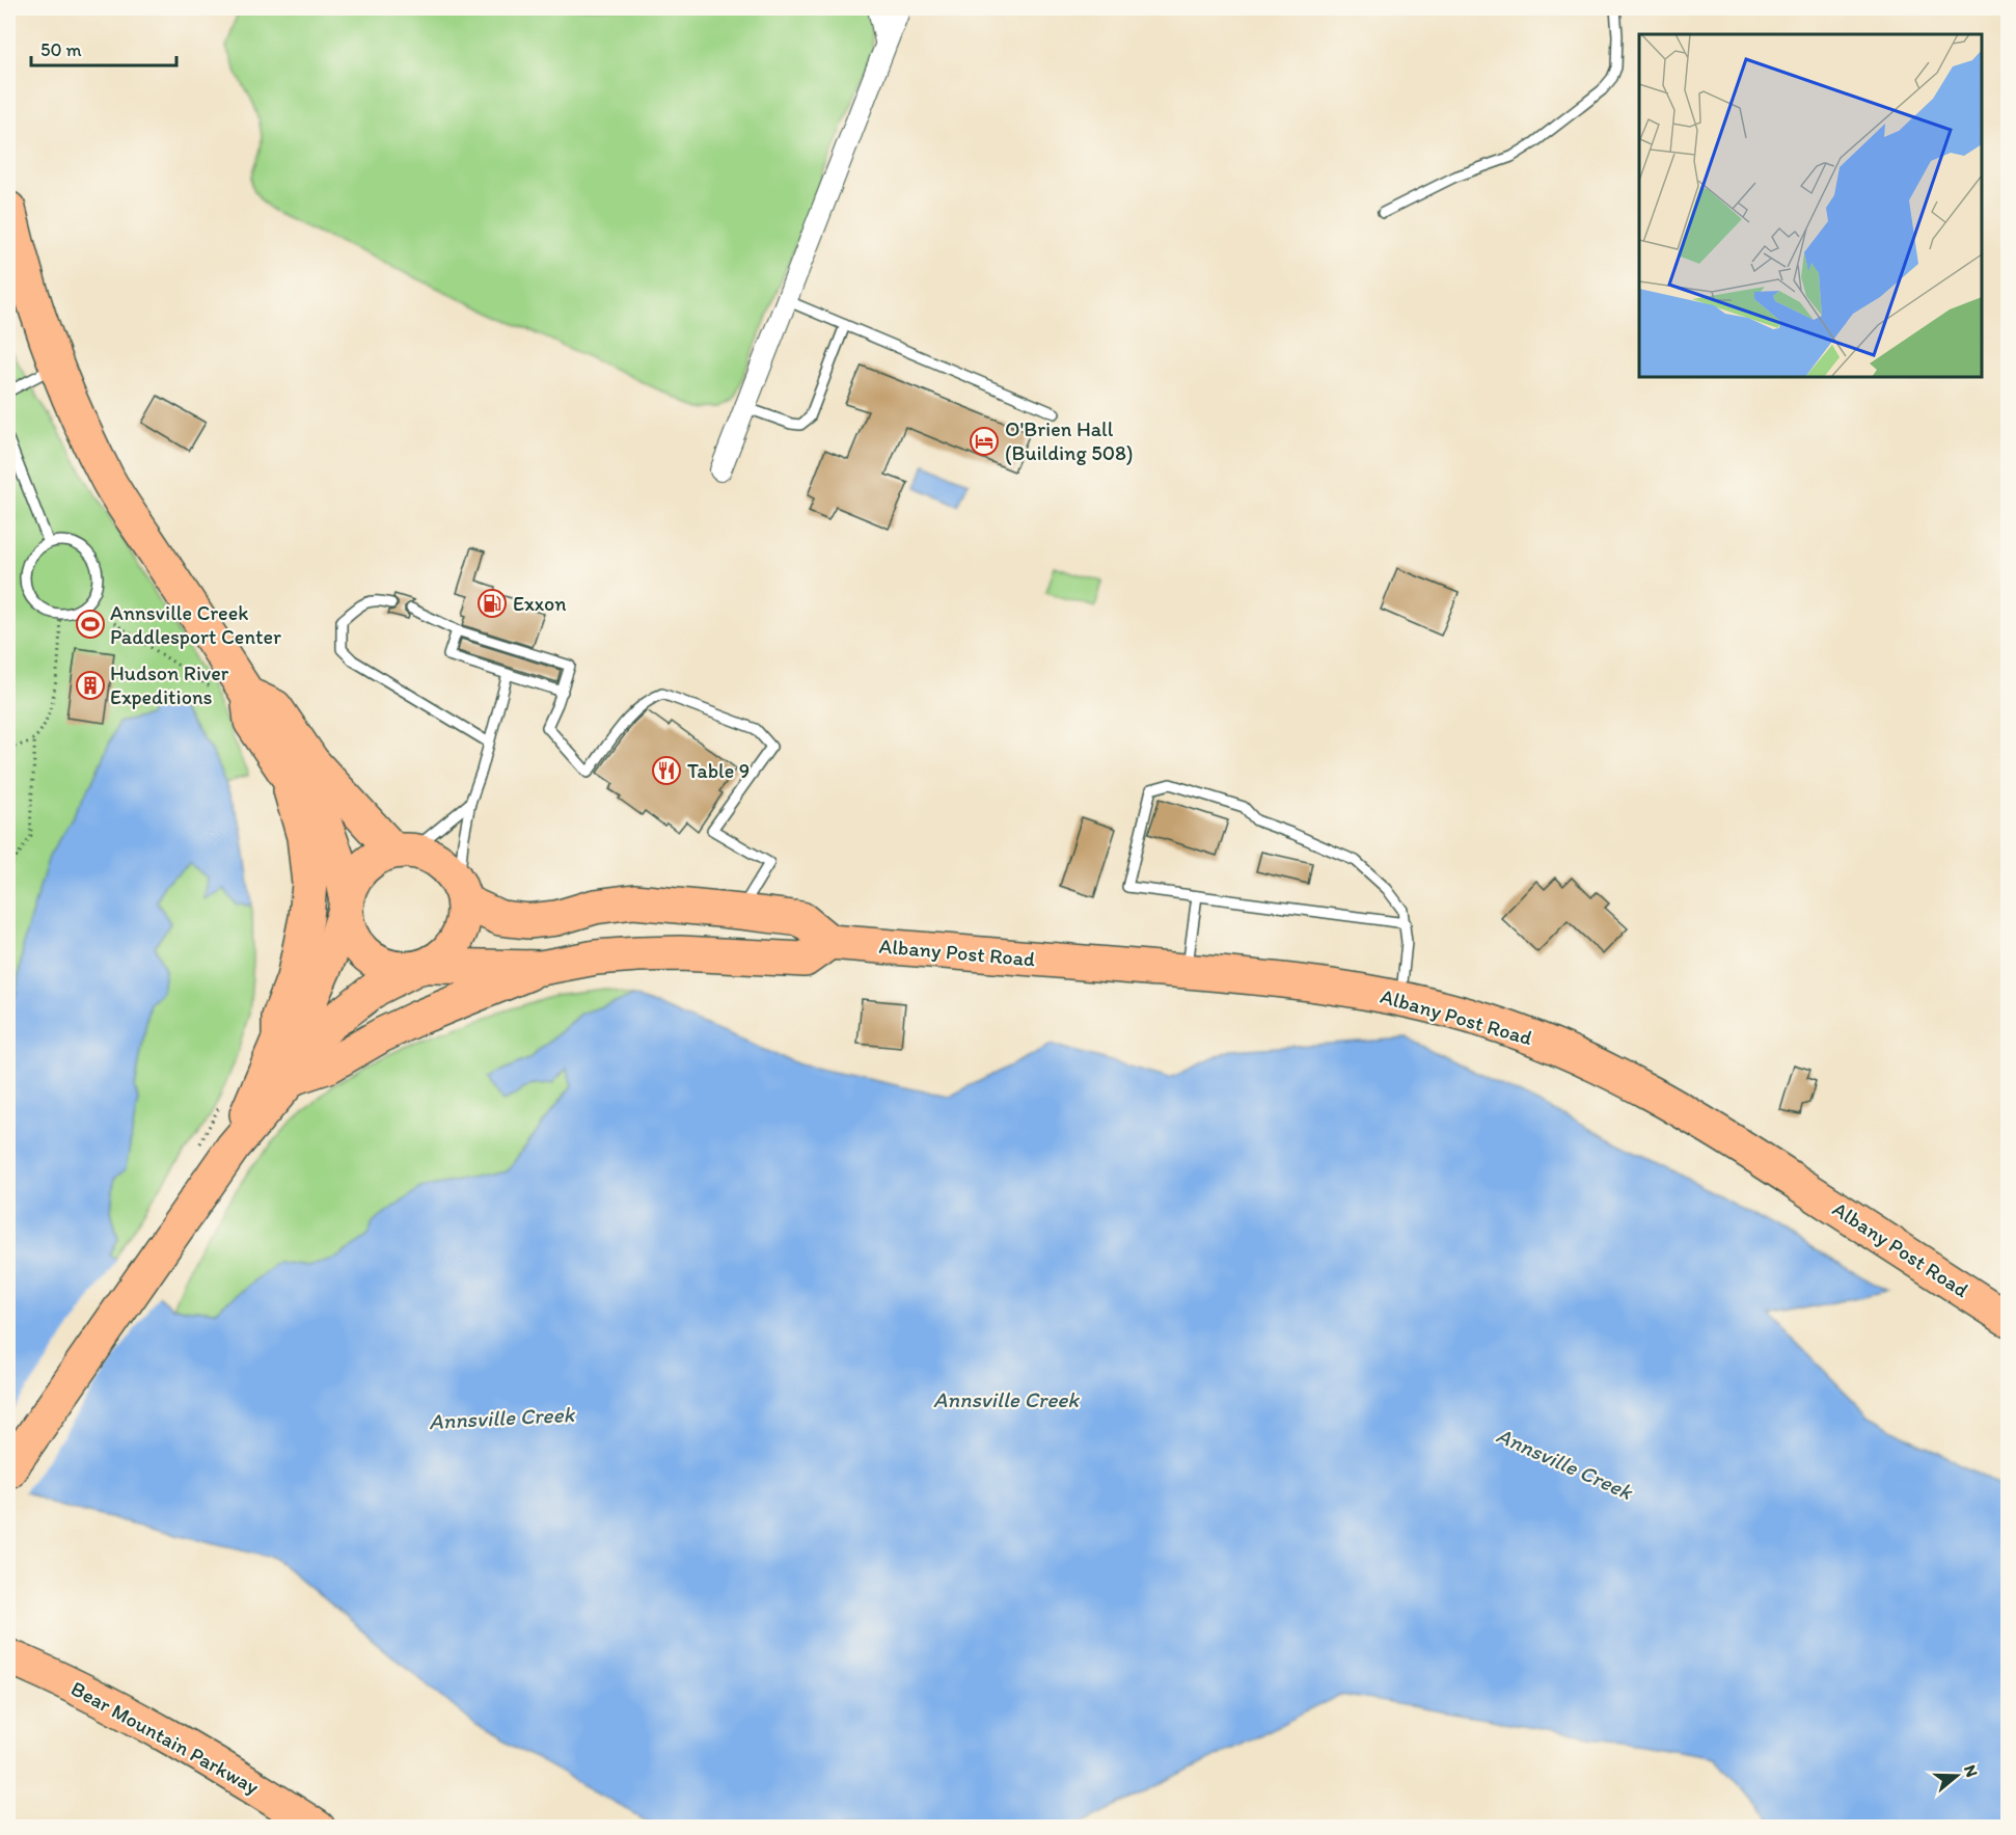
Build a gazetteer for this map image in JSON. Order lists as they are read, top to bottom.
{
  "streets": {
    "highway": ["Albany Post Road", "Bear Mountain Parkway"]
  },
  "water": ["Annsville Creek"],
  "places": {
    "hotel": ["O'Brien Hall (Building 508)"],
    "fuel station": ["Exxon"],
    "sports": ["Annsville Creek Paddlesport Center"],
    "building": ["Hudson River Expeditions"],
    "restaurant": ["Table 9"]
  },
  "scale_bar": "50 m",
  "north": "right"
}
